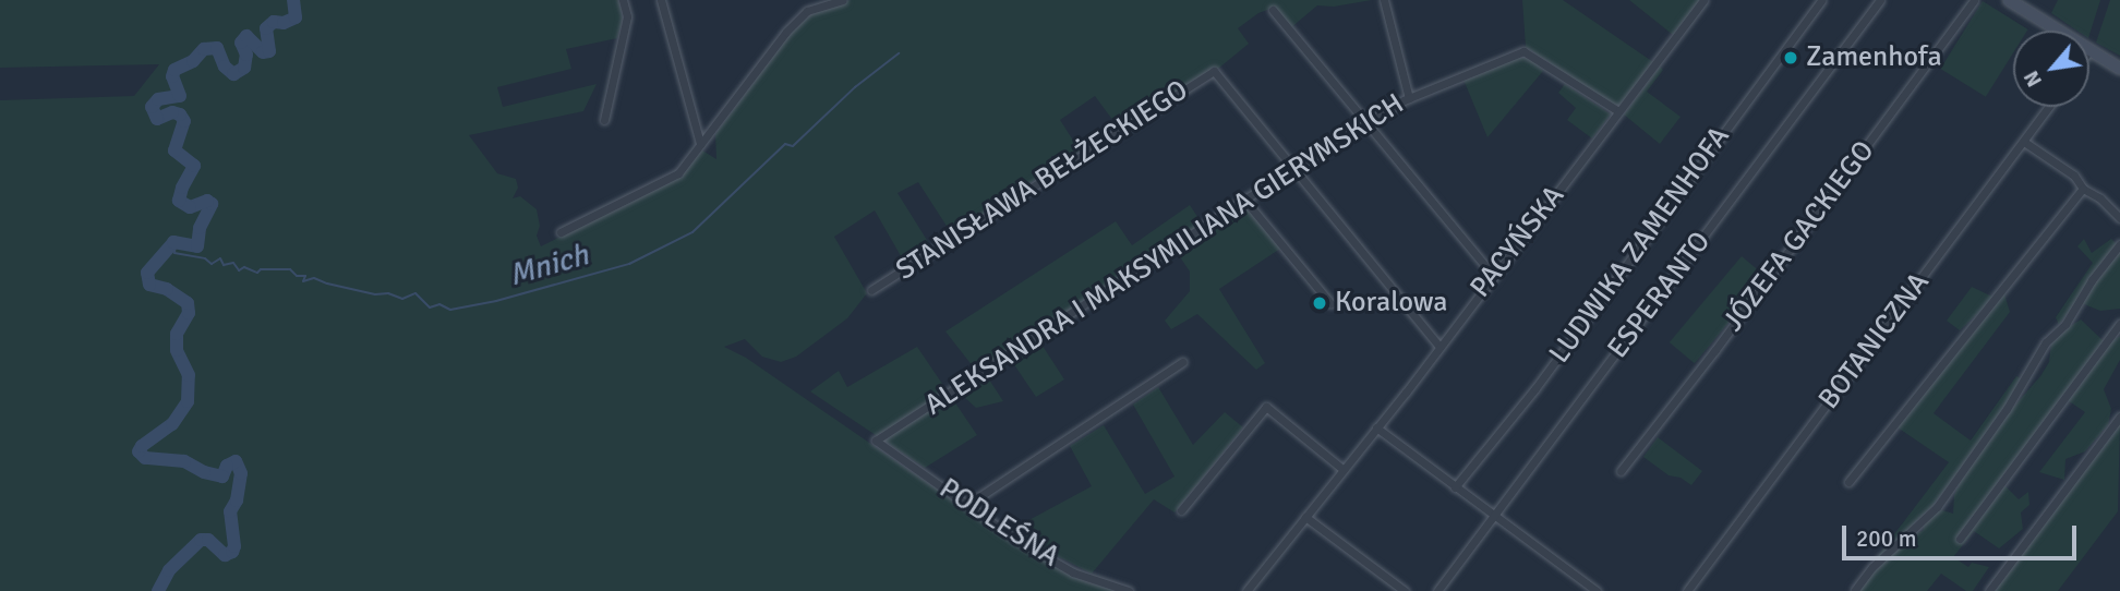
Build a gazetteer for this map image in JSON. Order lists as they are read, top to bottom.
{
  "streets": {
    "street": [
      "STANISŁAWA BEŁŻECKIEGO",
      "JÓZEFA GACKIEGO",
      "PACYŃSKA",
      "LUDWIKA ZAMENHOFA",
      "ALEKSANDRA I MAKSYMILIANA GIERYMSKICH",
      "ESPERANTO",
      "BOTANICZNA",
      "PODLEŚNA"
    ]
  },
  "crossings": [
    ["STANISŁAWA BEŁŻECKIEGO", "ALEKSANDRA I MAKSYMILIANA GIERYMSKICH"],
    ["PACYŃSKA", "ALEKSANDRA I MAKSYMILIANA GIERYMSKICH"],
    ["ALEKSANDRA I MAKSYMILIANA GIERYMSKICH", "PODLEŚNA"]
  ],
  "water": ["Mnich"],
  "places": ["Zamenhofa", "Koralowa"],
  "scale_bar": "200 m",
  "north": "bottom left"
}
